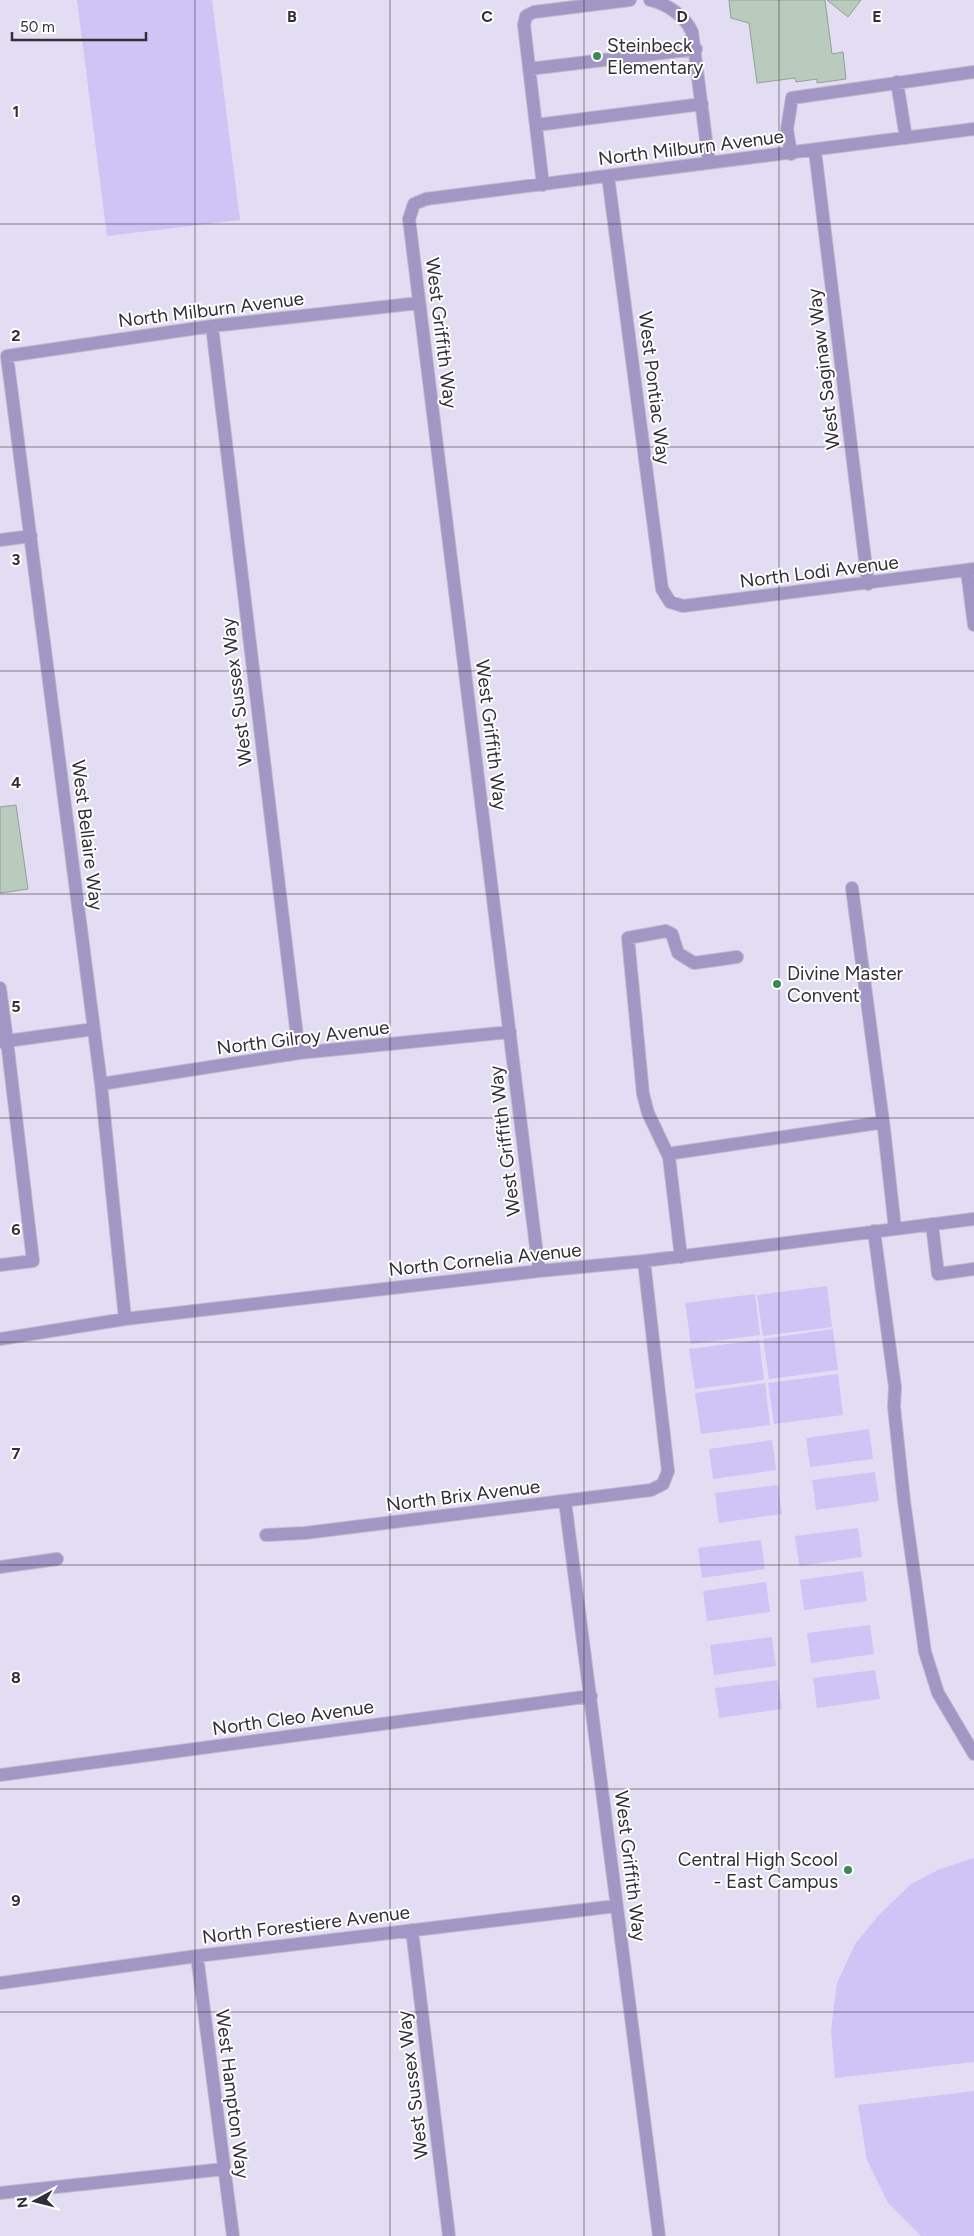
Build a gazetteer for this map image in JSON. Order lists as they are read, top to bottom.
{
  "streets": {
    "street": [
      "North Milburn Avenue",
      "West Griffith Way",
      "West Saginaw Way",
      "West Pontiac Way",
      "North Lodi Avenue",
      "West Sussex Way",
      "West Bellaire Way",
      "North Gilroy Avenue",
      "North Cornelia Avenue",
      "North Brix Avenue",
      "North Cleo Avenue",
      "North Forestiere Avenue",
      "West Hampton Way"
    ]
  },
  "crossings": [
    ["North Milburn Avenue", "West Griffith Way"],
    ["North Milburn Avenue", "West Saginaw Way"],
    ["North Milburn Avenue", "West Pontiac Way"],
    ["North Milburn Avenue", "West Sussex Way"],
    ["North Milburn Avenue", "West Bellaire Way"],
    ["West Griffith Way", "North Gilroy Avenue"],
    ["West Griffith Way", "North Cornelia Avenue"],
    ["West Griffith Way", "North Brix Avenue"],
    ["West Griffith Way", "North Cleo Avenue"],
    ["West Griffith Way", "North Forestiere Avenue"],
    ["West Saginaw Way", "North Lodi Avenue"],
    ["West Pontiac Way", "North Lodi Avenue"],
    ["West Sussex Way", "North Gilroy Avenue"],
    ["West Sussex Way", "North Forestiere Avenue"],
    ["West Bellaire Way", "North Gilroy Avenue"],
    ["West Bellaire Way", "North Cornelia Avenue"],
    ["North Cornelia Avenue", "North Brix Avenue"],
    ["North Forestiere Avenue", "West Hampton Way"]
  ],
  "places": ["Steinbeck Elementary", "Divine Master Convent", "Central High Scool - East Campus"],
  "scale_bar": "50 m",
  "north": "left",
  "grid": {
    "columns": [
      "B",
      "C",
      "D",
      "E"
    ],
    "rows": [
      "1",
      "2",
      "3",
      "4",
      "5",
      "6",
      "7",
      "8",
      "9"
    ]
  }
}
